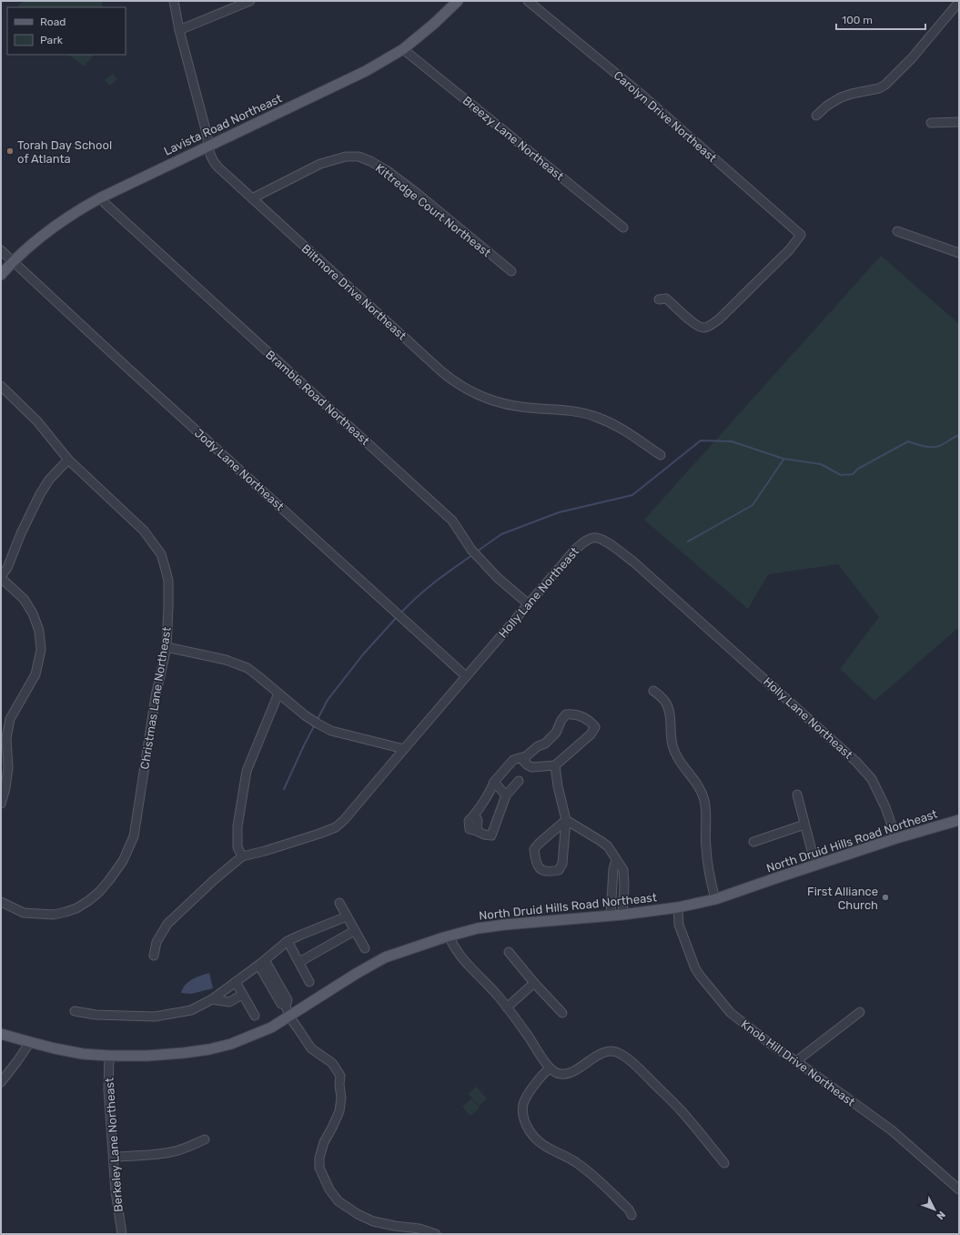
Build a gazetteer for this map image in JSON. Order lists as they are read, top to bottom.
{
  "streets": {
    "main road": ["Lavista Road Northeast", "North Druid Hills Road Northeast"],
    "street": [
      "Carolyn Drive Northeast",
      "Breezy Lane Northeast",
      "Kittredge Court Northeast",
      "Biltmore Drive Northeast",
      "Bramble Road Northeast",
      "Jody Lane Northeast",
      "Holly Lane Northeast",
      "Christmas Lane Northeast",
      "Knob Hill Drive Northeast",
      "Berkeley Lane Northeast"
    ]
  },
  "crossings": [
    ["Lavista Road Northeast", "Breezy Lane Northeast"],
    ["Lavista Road Northeast", "Biltmore Drive Northeast"],
    ["Lavista Road Northeast", "Bramble Road Northeast"],
    ["Lavista Road Northeast", "Jody Lane Northeast"],
    ["Kittredge Court Northeast", "Biltmore Drive Northeast"],
    ["Bramble Road Northeast", "Holly Lane Northeast"],
    ["Jody Lane Northeast", "Holly Lane Northeast"],
    ["Holly Lane Northeast", "North Druid Hills Road Northeast"],
    ["North Druid Hills Road Northeast", "Knob Hill Drive Northeast"],
    ["North Druid Hills Road Northeast", "Berkeley Lane Northeast"]
  ],
  "places": ["Torah Day School of Atlanta", "First Alliance Church"],
  "legend": ["Road", "Park"],
  "scale_bar": "100 m",
  "north": "bottom right"
}
